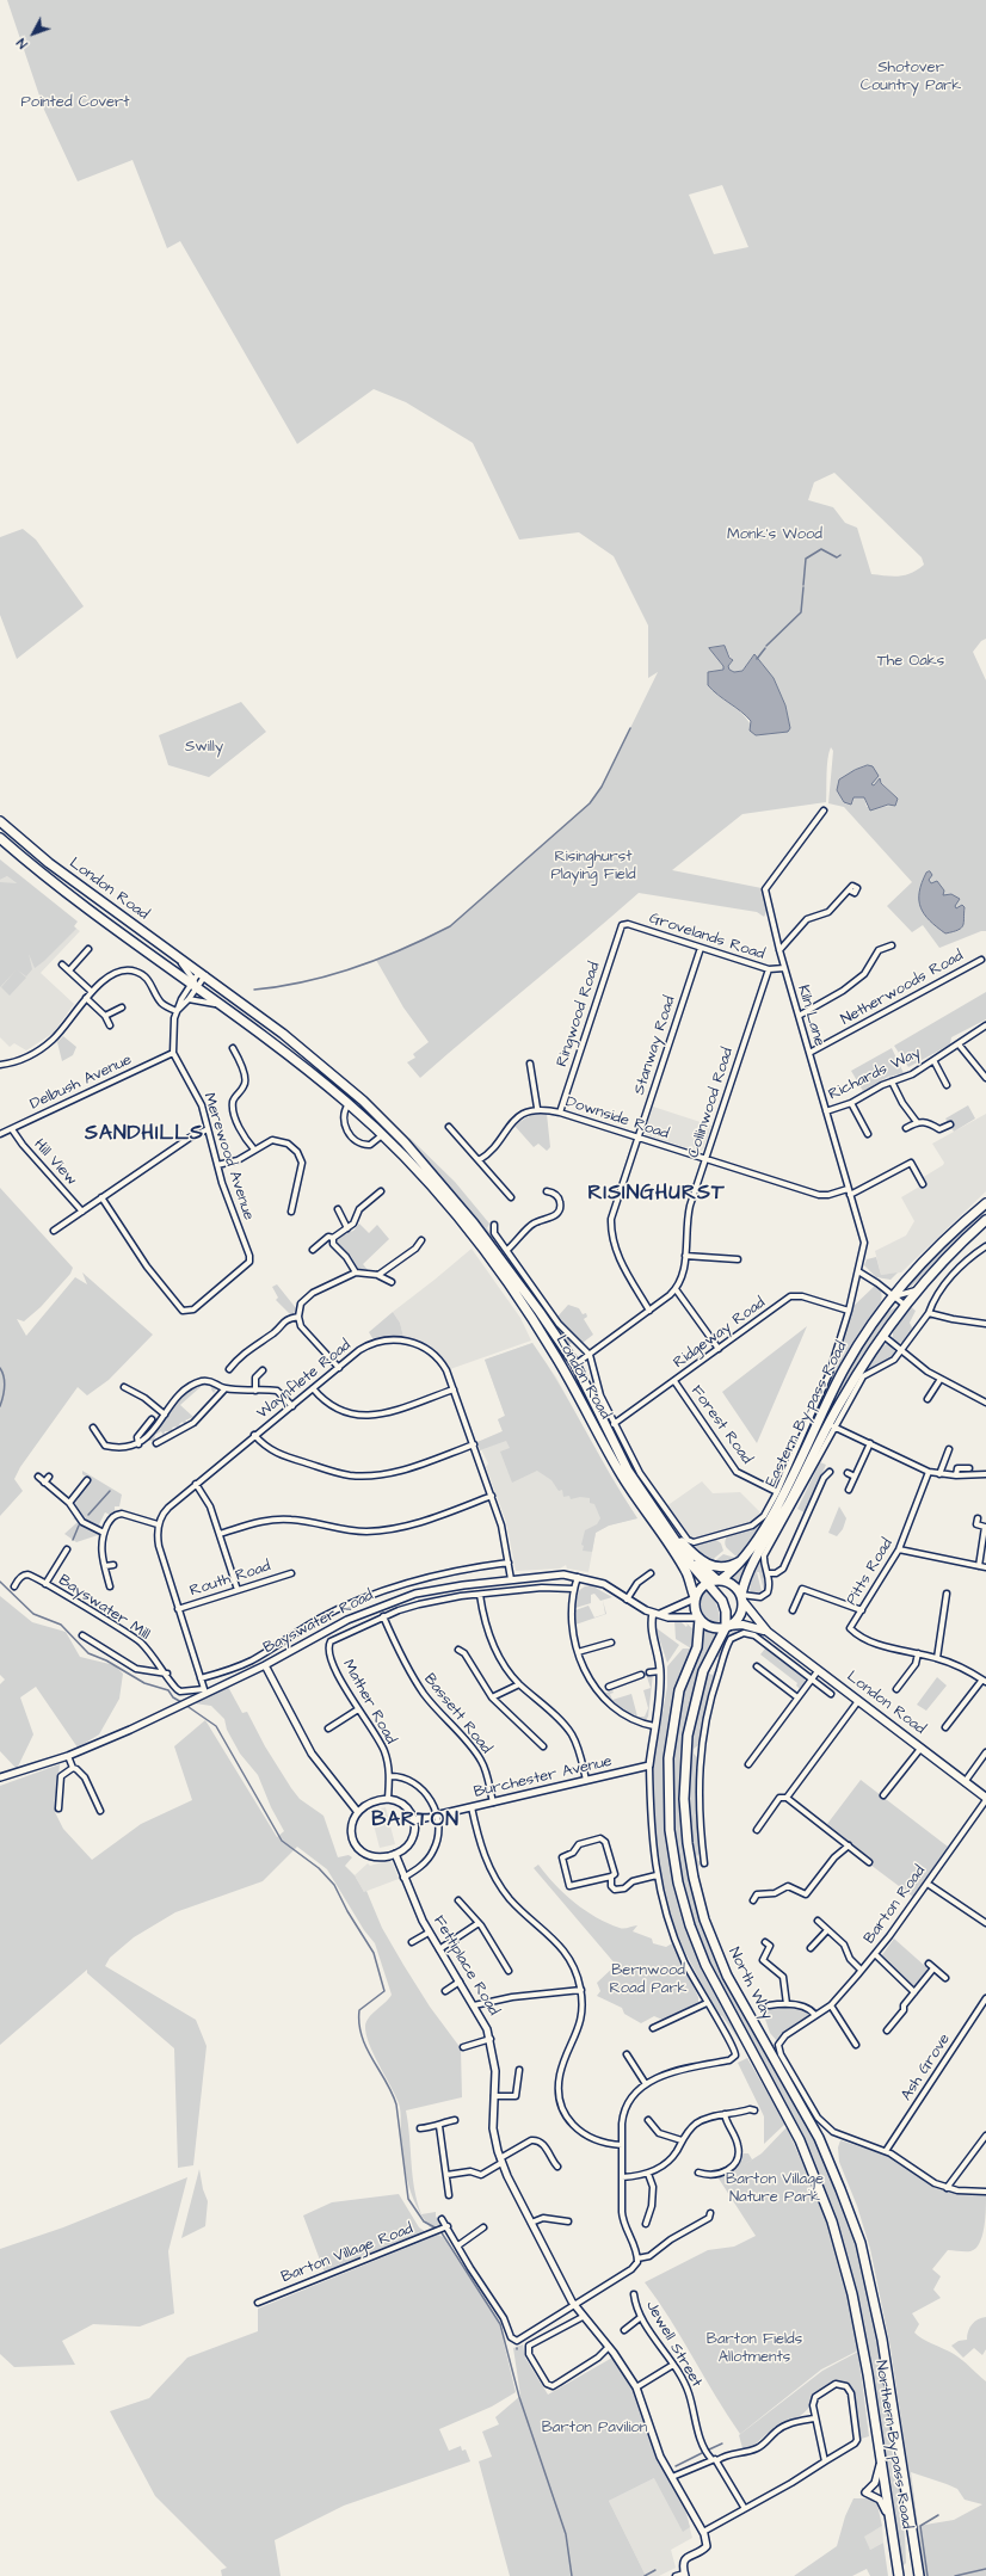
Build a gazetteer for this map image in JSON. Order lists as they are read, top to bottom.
{
  "streets": {
    "highway": [
      "London Road",
      "Eastern By-pass Road",
      "North Way",
      "Northern By-pass Road"
    ],
    "street": [
      "Grovelands Road",
      "Netherwoods Road",
      "Ringwood Road",
      "Kiln Lane",
      "Stanway Road",
      "Richards Way",
      "Delbush Avenue",
      "Collinwood Road",
      "Downside Road",
      "Merewood Avenue",
      "Hill View",
      "Ridgeway Road",
      "Waynflete Road",
      "Forest Road",
      "Pitts Road",
      "Routh Road",
      "Bayswater Mill",
      "Bayswater Road",
      "Mather Road",
      "Bassett Road",
      "Burchester Avenue",
      "Barton Road",
      "Fettiplace Road",
      "Ash Grove",
      "Barton Village Road",
      "Jewell Street"
    ]
  },
  "crossings": [
    ["London Road", "Merewood Avenue"],
    ["London Road", "Ridgeway Road"],
    ["London Road", "Eastern By-pass Road"],
    ["London Road", "Bayswater Road"],
    ["London Road", "Barton Road"],
    ["London Road", "North Way"],
    ["Grovelands Road", "Ringwood Road"],
    ["Grovelands Road", "Kiln Lane"],
    ["Grovelands Road", "Stanway Road"],
    ["Grovelands Road", "Collinwood Road"],
    ["Netherwoods Road", "Kiln Lane"],
    ["Ringwood Road", "Downside Road"],
    ["Kiln Lane", "Richards Way"],
    ["Kiln Lane", "Downside Road"],
    ["Stanway Road", "Downside Road"],
    ["Delbush Avenue", "Merewood Avenue"],
    ["Delbush Avenue", "Hill View"],
    ["Collinwood Road", "Downside Road"],
    ["Ridgeway Road", "Forest Road"],
    ["Waynflete Road", "Bayswater Road"],
    ["Eastern By-pass Road", "North Way"],
    ["Bayswater Mill", "Bayswater Road"],
    ["Bayswater Road", "Mather Road"],
    ["Bayswater Road", "Bassett Road"],
    ["Bayswater Road", "North Way"],
    ["Mather Road", "Burchester Avenue"],
    ["Mather Road", "Fettiplace Road"],
    ["Bassett Road", "Burchester Avenue"],
    ["Burchester Avenue", "Fettiplace Road"],
    ["Barton Road", "Ash Grove"],
    ["North Way", "Northern By-pass Road"]
  ],
  "districts": ["SANDHILLS", "RISINGHURST", "BARTON"],
  "parks": [
    "Shotover Country Park",
    "Pointed Covert",
    "Monk's Wood",
    "The Oaks",
    "Swilly",
    "Risinghurst Playing Field",
    "Bernwood Road Park",
    "Barton Village Nature Park",
    "Barton Fields Allotments",
    "Barton Pavilion"
  ],
  "north": "bottom left"
}
